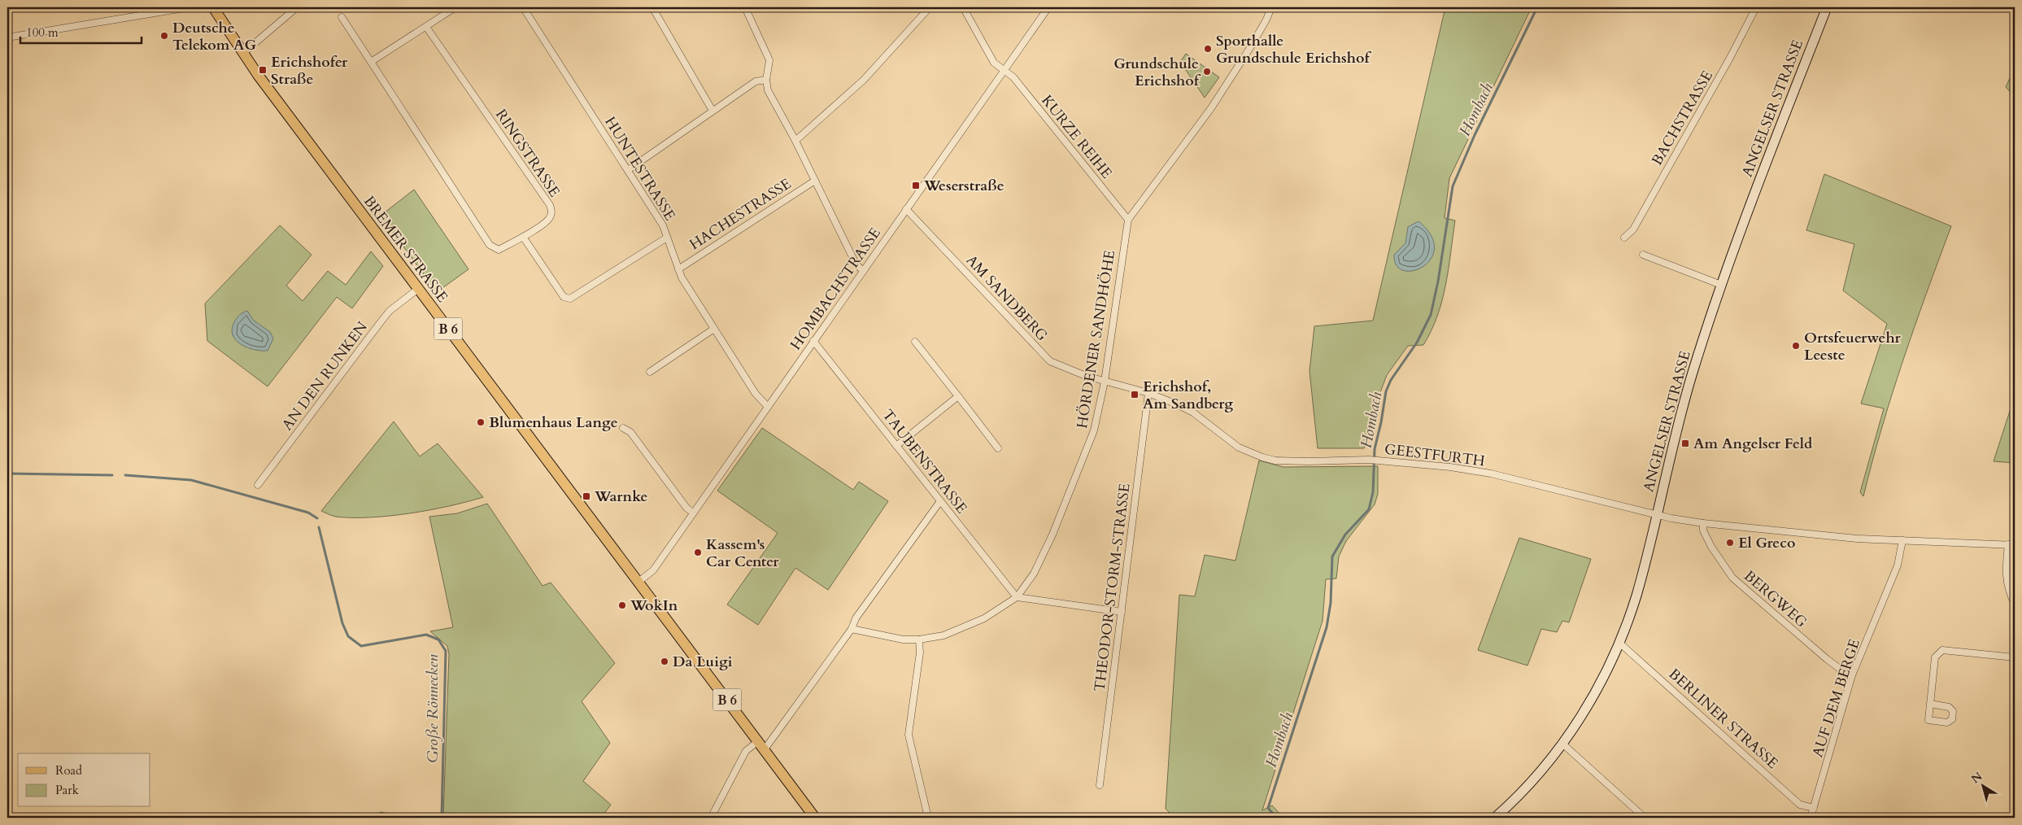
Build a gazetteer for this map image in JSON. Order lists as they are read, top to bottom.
{
  "streets": {
    "main road": ["ANGELSER STRASSE", "BREMER STRASSE", "B 6"],
    "street": [
      "BACHSTRASSE",
      "KURZE REIHE",
      "RINGSTRASSE",
      "HUNTESTRASSE",
      "HACHESTRASSE",
      "HOMBACHSTRASSE",
      "AM SANDBERG",
      "HÖRDENER SANDHÖHE",
      "AN DEN RUNKEN",
      "GEESTFURTH",
      "TAUBENSTRASSE",
      "THEODOR-STORM-STRASSE",
      "BERGWEG",
      "AUF DEM BERGE",
      "BERLINER STRASSE"
    ]
  },
  "crossings": [
    ["ANGELSER STRASSE", "GEESTFURTH"],
    ["ANGELSER STRASSE", "BERLINER STRASSE"],
    ["KURZE REIHE", "HOMBACHSTRASSE"],
    ["KURZE REIHE", "HÖRDENER SANDHÖHE"],
    ["HUNTESTRASSE", "HACHESTRASSE"],
    ["HUNTESTRASSE", "HOMBACHSTRASSE"],
    ["BREMER STRASSE", "HOMBACHSTRASSE"],
    ["BREMER STRASSE", "AN DEN RUNKEN"],
    ["HOMBACHSTRASSE", "AM SANDBERG"],
    ["HOMBACHSTRASSE", "TAUBENSTRASSE"],
    ["AM SANDBERG", "HÖRDENER SANDHÖHE"],
    ["AM SANDBERG", "GEESTFURTH"],
    ["HÖRDENER SANDHÖHE", "GEESTFURTH"],
    ["HÖRDENER SANDHÖHE", "TAUBENSTRASSE"],
    ["GEESTFURTH", "THEODOR-STORM-STRASSE"],
    ["BERGWEG", "AUF DEM BERGE"],
    ["AUF DEM BERGE", "BERLINER STRASSE"]
  ],
  "water": ["Hombach", "Große Rönnecken"],
  "places": {
    "other": [
      "Deutsche Telekom AG",
      "Sporthalle Grundschule Erichshof",
      "Grundschule Erichshof",
      "Ortsfeuerwehr Leeste",
      "Blumenhaus Lange",
      "El Greco",
      "Kassem's Car Center",
      "WokIn",
      "Da Luigi"
    ],
    "transit": [
      "Erichshofer Straße",
      "Weserstraße",
      "Erichshof, Am Sandberg",
      "Am Angelser Feld",
      "Warnke"
    ]
  },
  "legend": ["Road", "Park"],
  "scale_bar": "100 m",
  "north": "top left"
}
